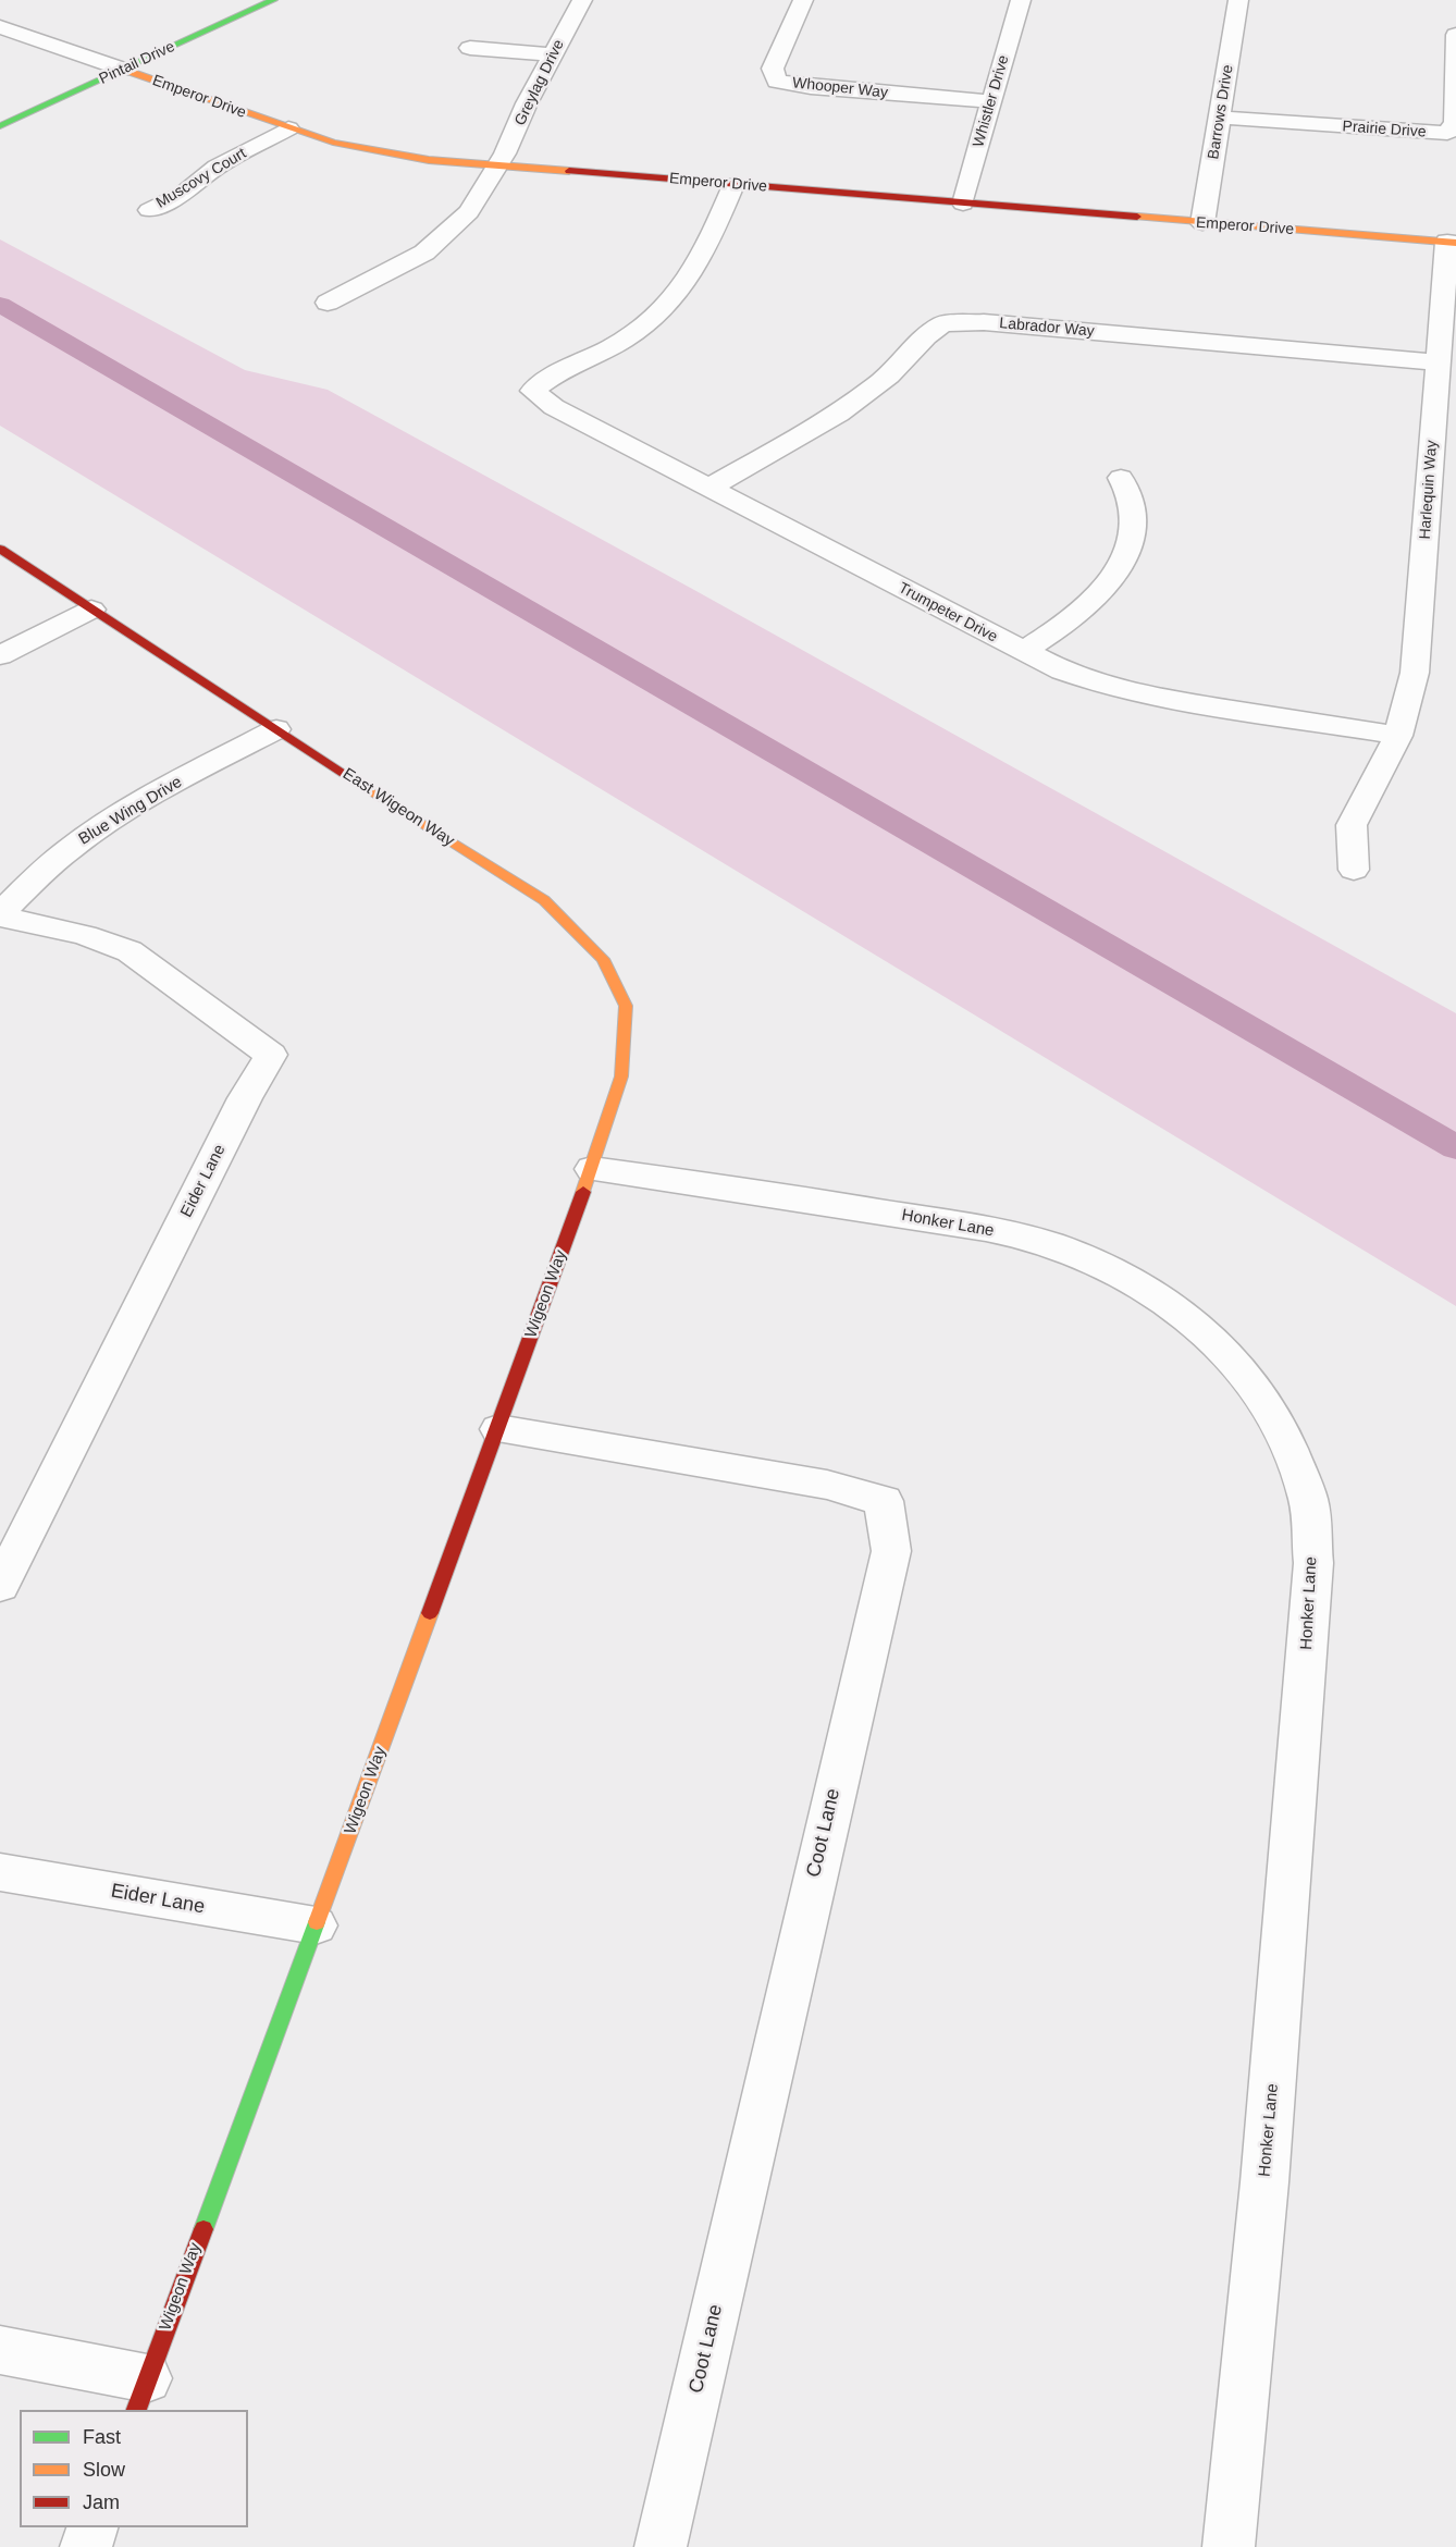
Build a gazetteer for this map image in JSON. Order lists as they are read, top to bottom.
{
  "streets": {
    "street": [
      "Pintail Drive",
      "Greylag Drive",
      "Whooper Way",
      "Emperor Drive",
      "Whistler Drive",
      "Barrows Drive",
      "Prairie Drive",
      "Muscovy Court",
      "Labrador Way",
      "Harlequin Way",
      "Trumpeter Drive",
      "East Wigeon Way",
      "Blue Wing Drive",
      "Eider Lane",
      "Honker Lane",
      "Wigeon Way",
      "Coot Lane"
    ]
  },
  "crossings": [
    ["Pintail Drive", "Emperor Drive"],
    ["Greylag Drive", "Emperor Drive"],
    ["Whooper Way", "Whistler Drive"],
    ["Emperor Drive", "Whistler Drive"],
    ["Emperor Drive", "Barrows Drive"],
    ["Emperor Drive", "Muscovy Court"],
    ["Emperor Drive", "Harlequin Way"],
    ["Emperor Drive", "Trumpeter Drive"],
    ["Barrows Drive", "Prairie Drive"],
    ["Labrador Way", "Harlequin Way"],
    ["Labrador Way", "Trumpeter Drive"],
    ["Harlequin Way", "Trumpeter Drive"],
    ["East Wigeon Way", "Blue Wing Drive"],
    ["East Wigeon Way", "Honker Lane"],
    ["East Wigeon Way", "Wigeon Way"],
    ["Blue Wing Drive", "Eider Lane"],
    ["Eider Lane", "Wigeon Way"],
    ["Honker Lane", "Wigeon Way"],
    ["Wigeon Way", "Coot Lane"]
  ],
  "legend": ["Fast", "Slow", "Jam"]
}
